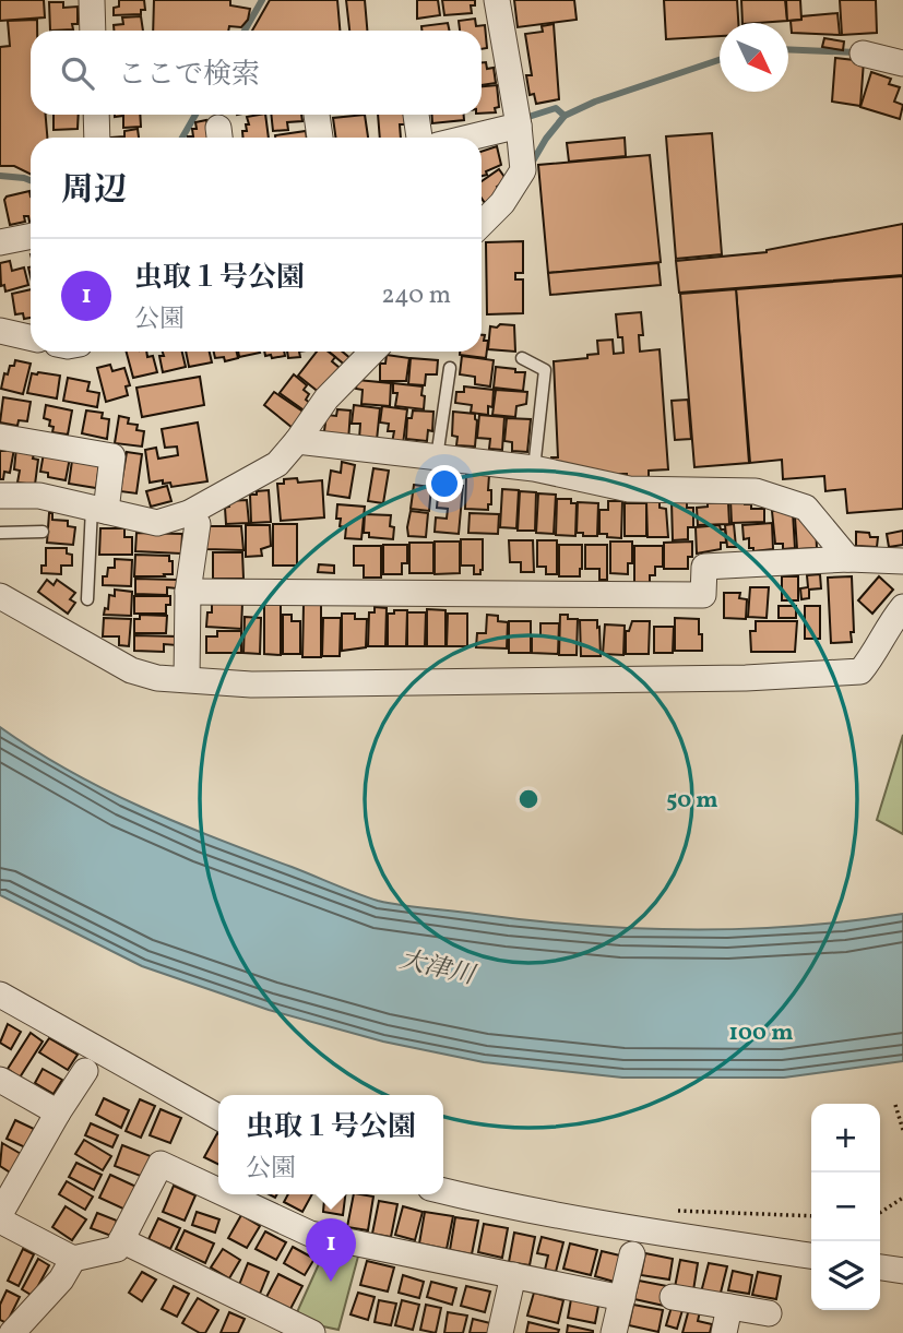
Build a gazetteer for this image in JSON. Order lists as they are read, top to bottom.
{
  "water": ["大津川"],
  "north": "bottom right",
  "page": {
    "search": "ここで検索",
    "heading": "周辺",
    "list": [
      {
        "mark": "1",
        "name": "虫取１号公園",
        "note": "公園",
        "value": "240 m"
      }
    ],
    "popup": ["虫取１号公園", "公園"],
    "map_buttons": ["+", "−"],
    "pins": "1"
  },
  "rings": ["50 m", "100 m"]
}
